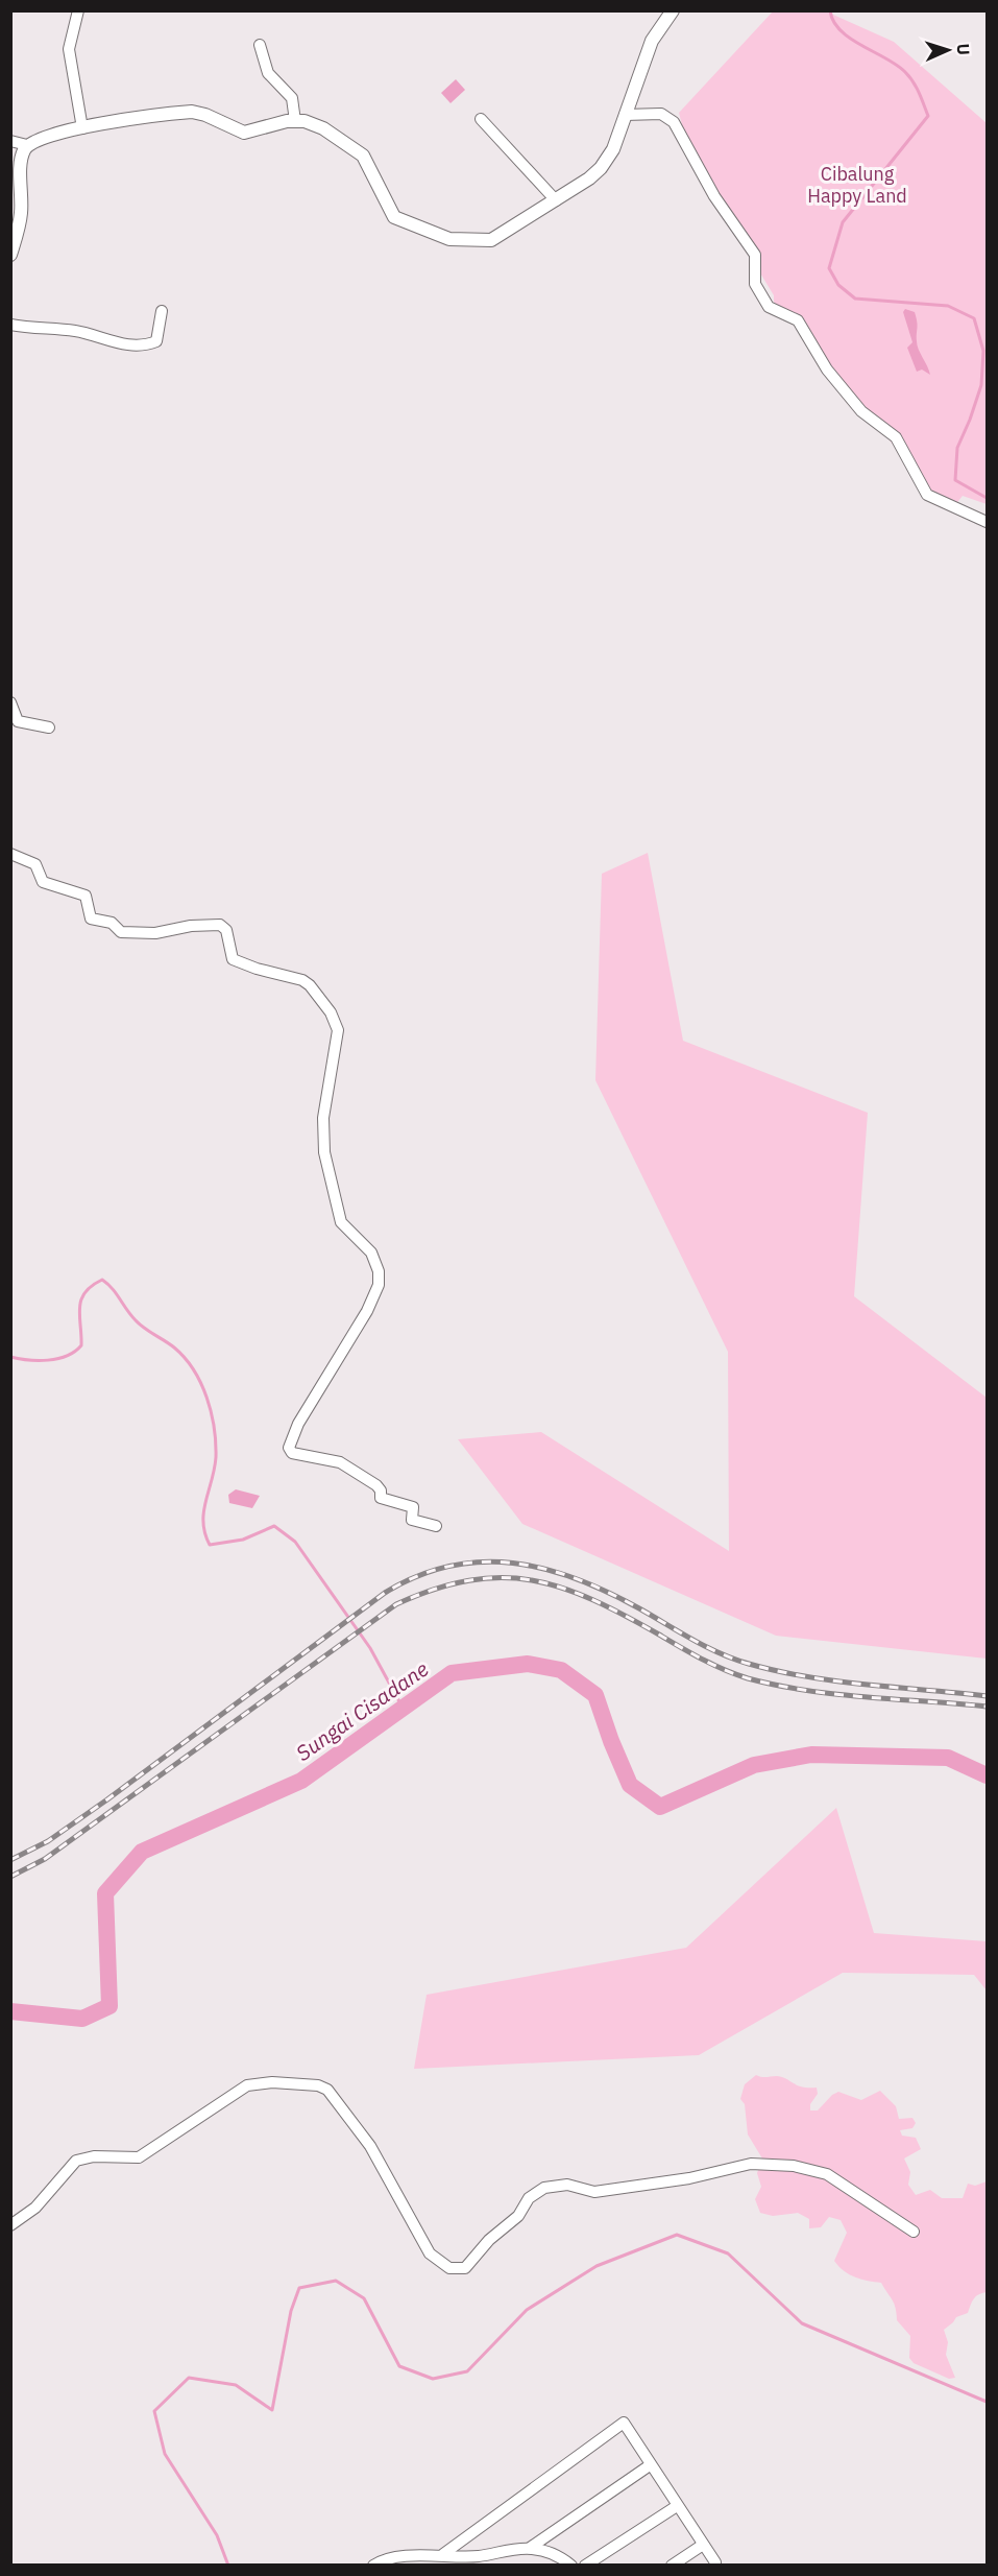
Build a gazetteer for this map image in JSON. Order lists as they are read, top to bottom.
{
  "water": ["Sungai Cisadane"],
  "parks": ["Cibalung Happy Land"],
  "north": "right"
}
